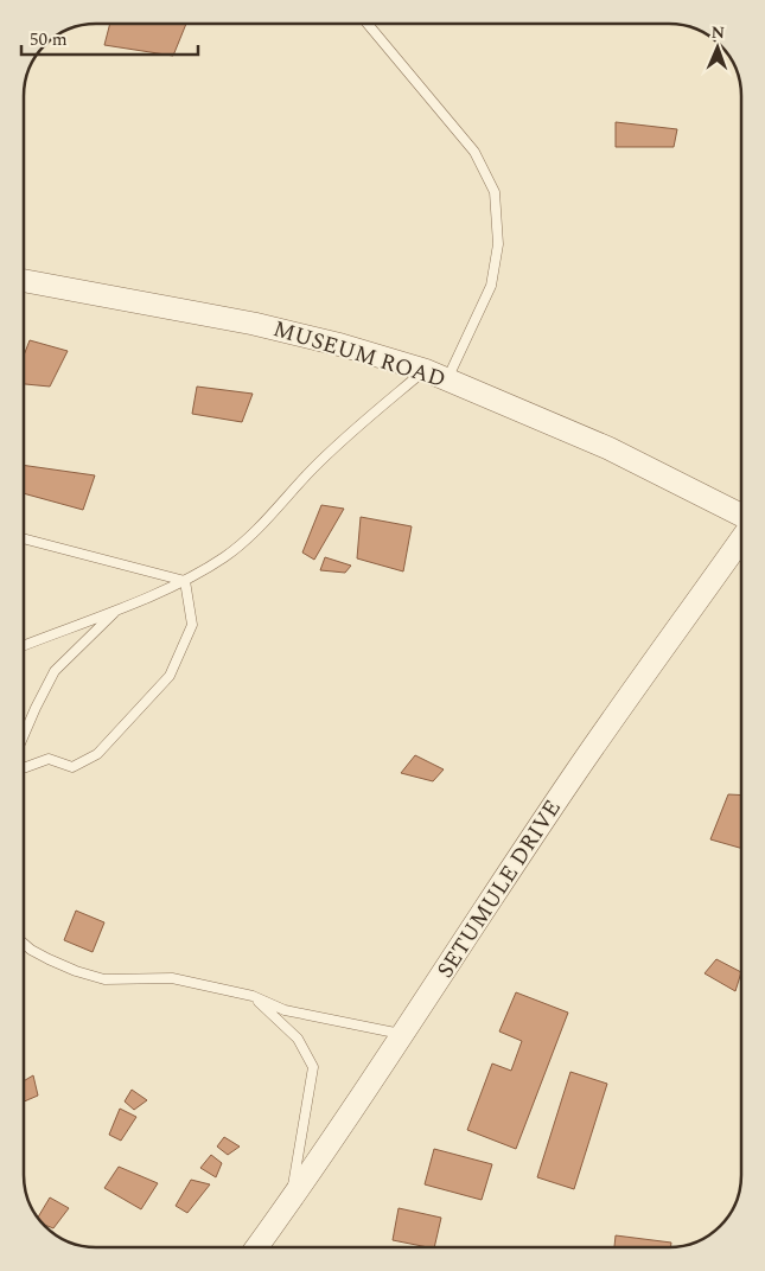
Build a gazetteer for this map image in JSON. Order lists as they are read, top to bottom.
{
  "streets": {
    "street": ["MUSEUM ROAD", "SETUMULE DRIVE"]
  },
  "scale_bar": "50 m",
  "north": "top"
}
